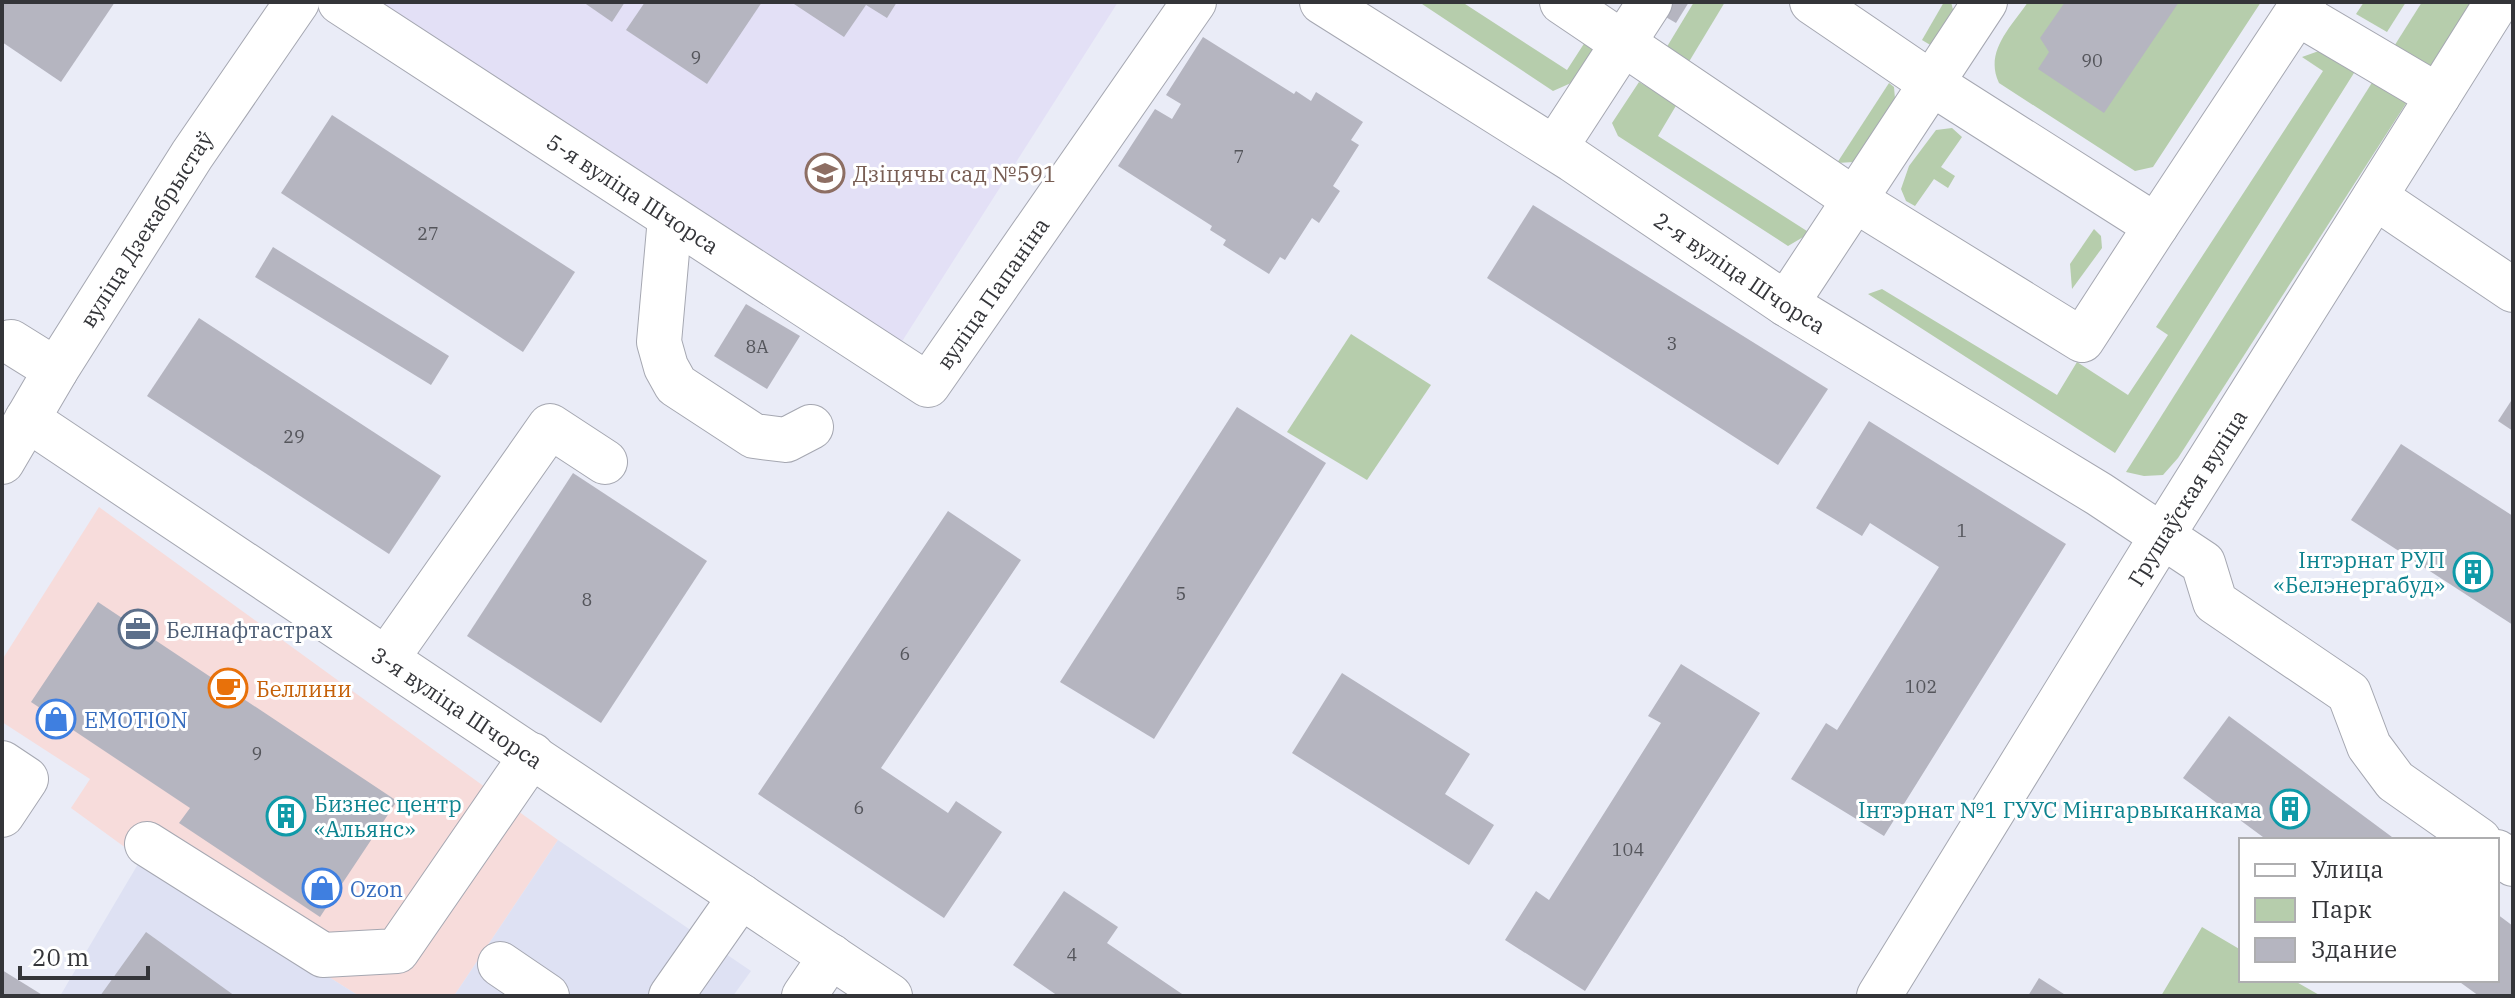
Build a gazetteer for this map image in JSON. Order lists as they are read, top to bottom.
{
  "streets": {
    "street": [
      "5-я вуліца Шчорса",
      "вуліца Дзекабрыстаў",
      "2-я вуліца Шчорса",
      "вуліца Папаніна",
      "Грушаўская вуліца",
      "3-я вуліца Шчорса"
    ]
  },
  "crossings": [
    ["5-я вуліца Шчорса", "вуліца Папаніна"],
    ["вуліца Дзекабрыстаў", "3-я вуліца Шчорса"],
    ["2-я вуліца Шчорса", "Грушаўская вуліца"]
  ],
  "places": {
    "school or university": ["Дзіцячы сад №591"],
    "building": ["Інтэрнат РУП «Белэнергабуд»", "Інтэрнат №1 ГУУС Мінгарвыканкама", "Бизнес центр «Альянс»"],
    "office": ["Белнафтастрах"],
    "cafe": ["Беллини"],
    "shop": ["EMOTION", "Ozon"]
  },
  "house_numbers": [
    "9",
    "90",
    "7",
    "27",
    "3",
    "8А",
    "29",
    "1",
    "5",
    "8",
    "6",
    "102",
    "9",
    "6",
    "104",
    "4"
  ],
  "legend": ["Улица", "Парк", "Здание"],
  "scale_bar": "20 m"
}
